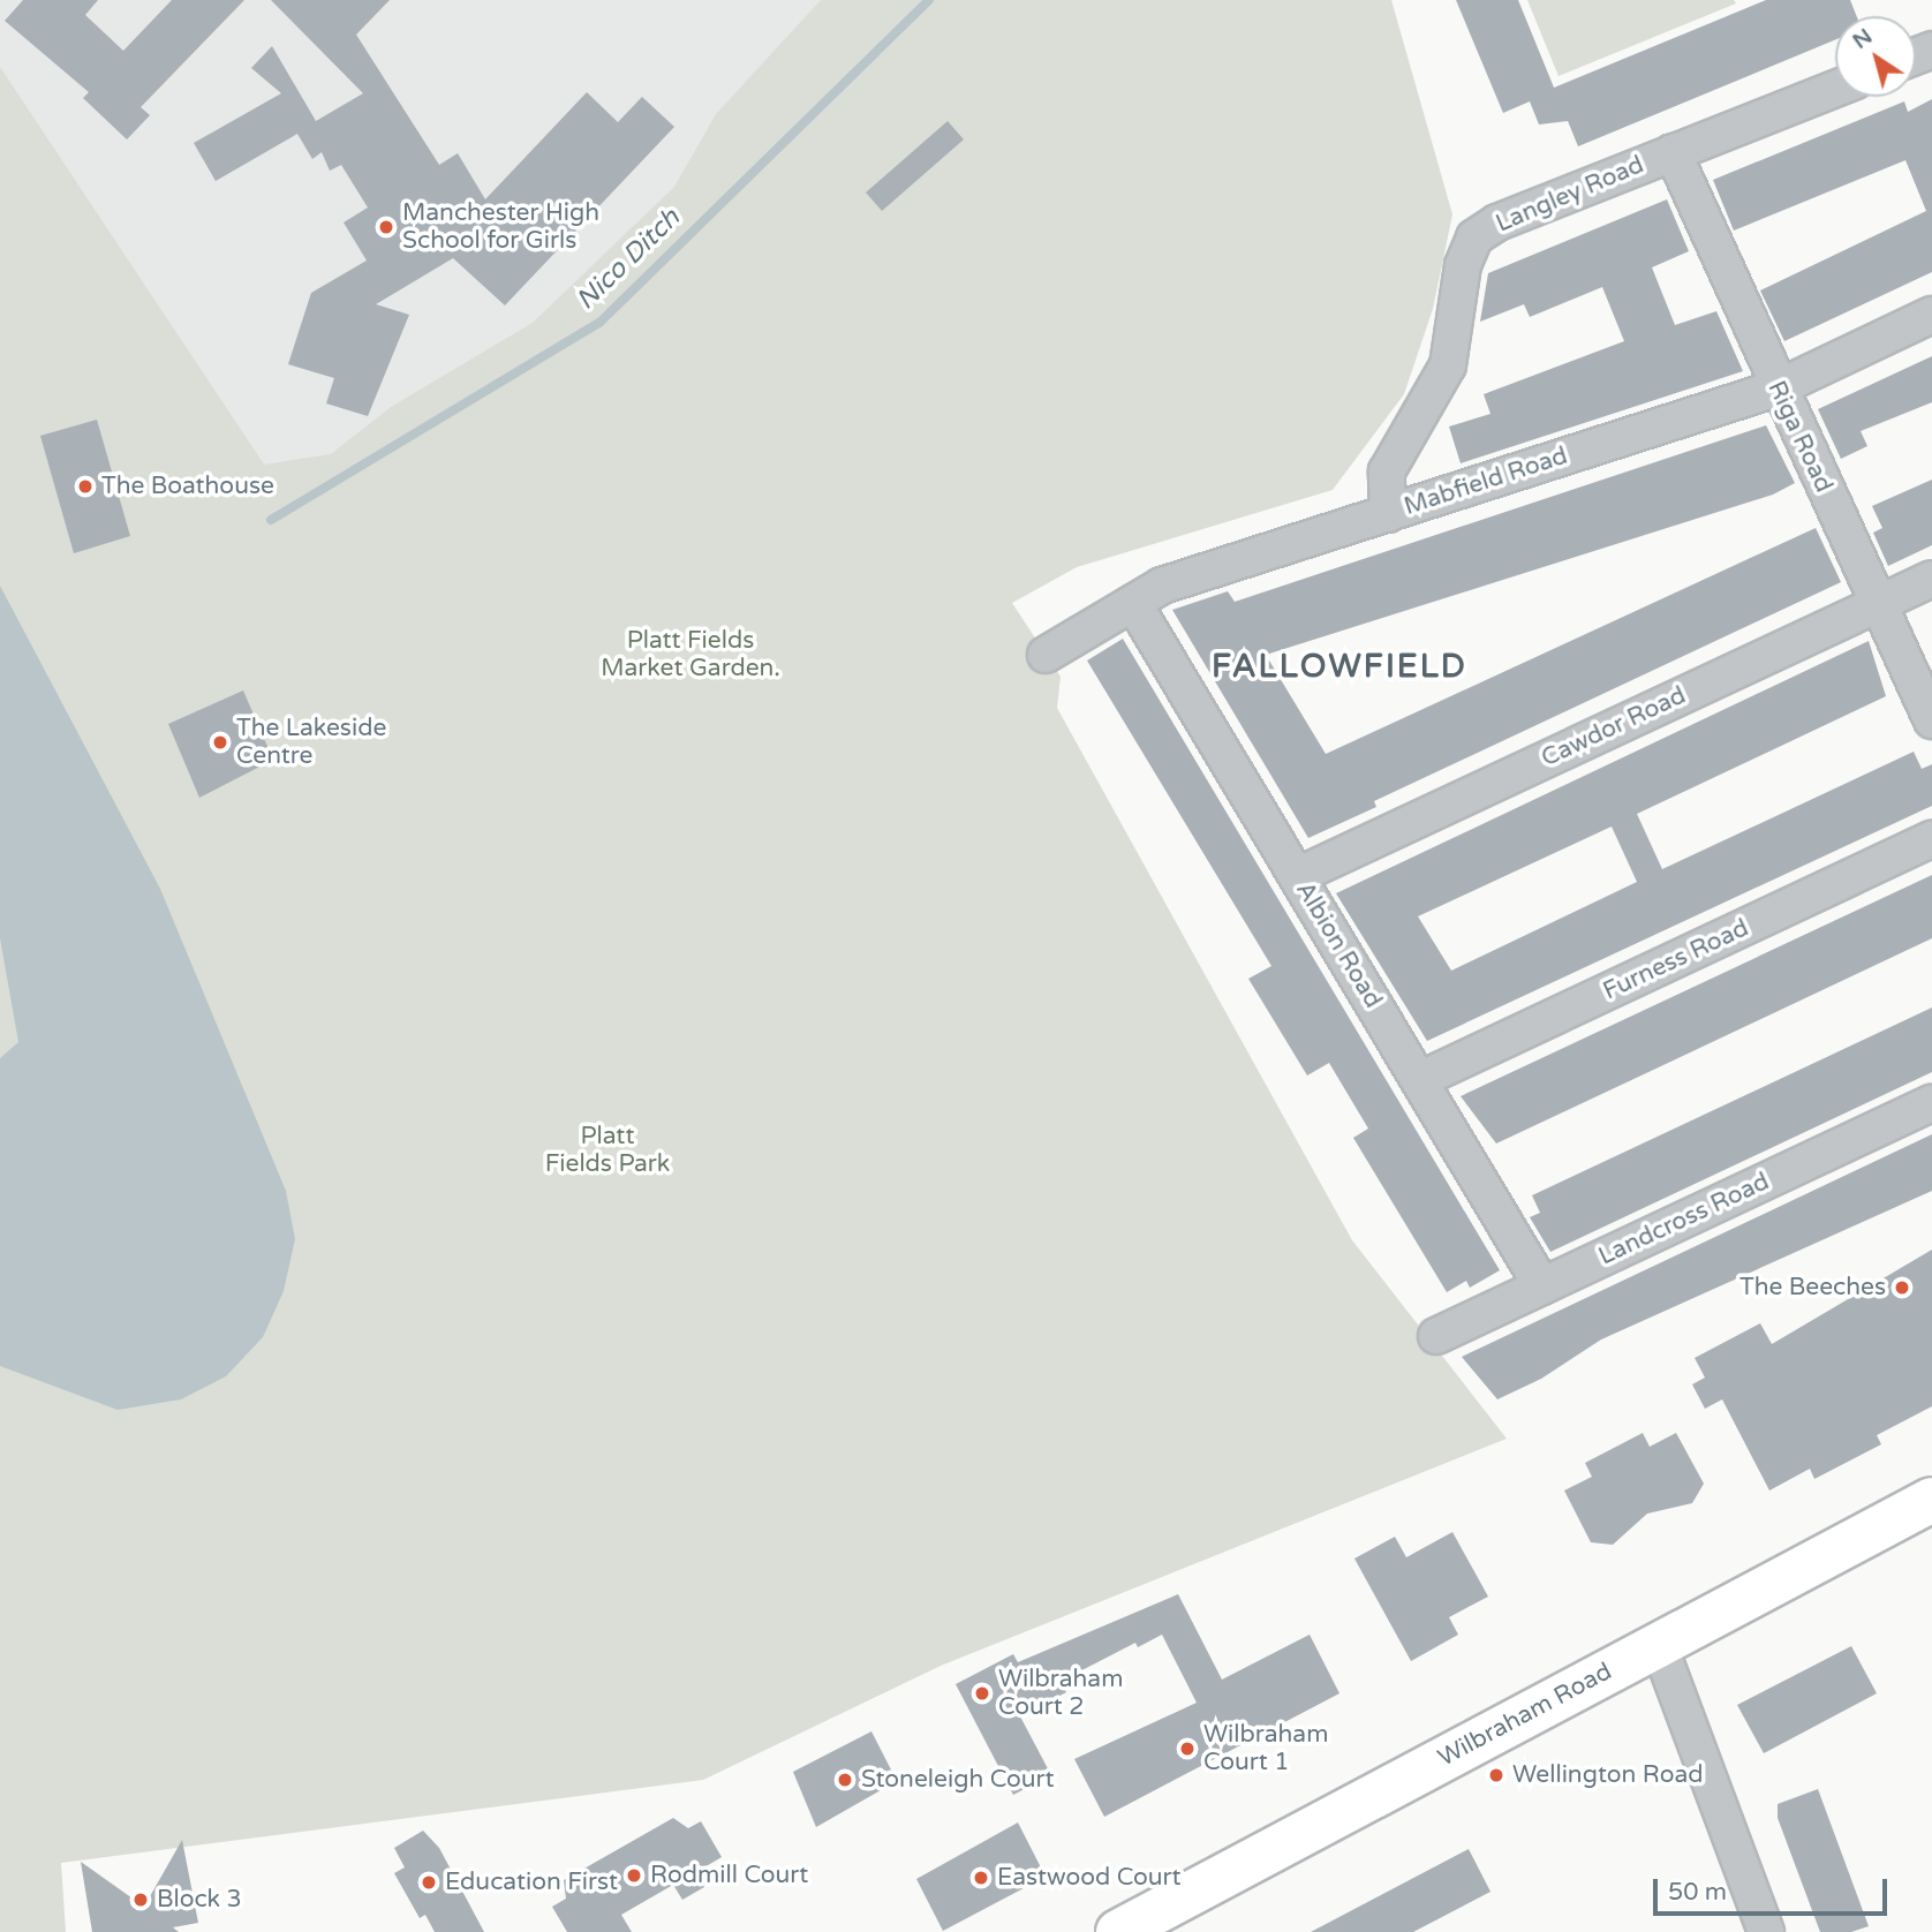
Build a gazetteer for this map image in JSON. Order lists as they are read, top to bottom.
{
  "streets": {
    "highway": ["Wilbraham Road"],
    "street": [
      "Langley Road",
      "Riga Road",
      "Mabfield Road",
      "Cawdor Road",
      "Albion Road",
      "Furness Road",
      "Landcross Road"
    ]
  },
  "crossings": [
    ["Langley Road", "Riga Road"],
    ["Langley Road", "Mabfield Road"],
    ["Riga Road", "Mabfield Road"],
    ["Riga Road", "Cawdor Road"],
    ["Mabfield Road", "Albion Road"],
    ["Cawdor Road", "Albion Road"],
    ["Albion Road", "Furness Road"],
    ["Albion Road", "Landcross Road"]
  ],
  "districts": ["FALLOWFIELD"],
  "water": ["Nico Ditch"],
  "parks": ["Platt Fields Market Garden.", "Platt Fields Park"],
  "places": [
    "Manchester High School for Girls",
    "The Boathouse",
    "The Lakeside Centre",
    "The Beeches",
    "Wilbraham Court 2",
    "Wilbraham Court 1",
    "Wellington Road",
    "Stoneleigh Court",
    "Rodmill Court",
    "Eastwood Court",
    "Education First",
    "Block 3"
  ],
  "scale_bar": "50 m",
  "north": "top left"
}
